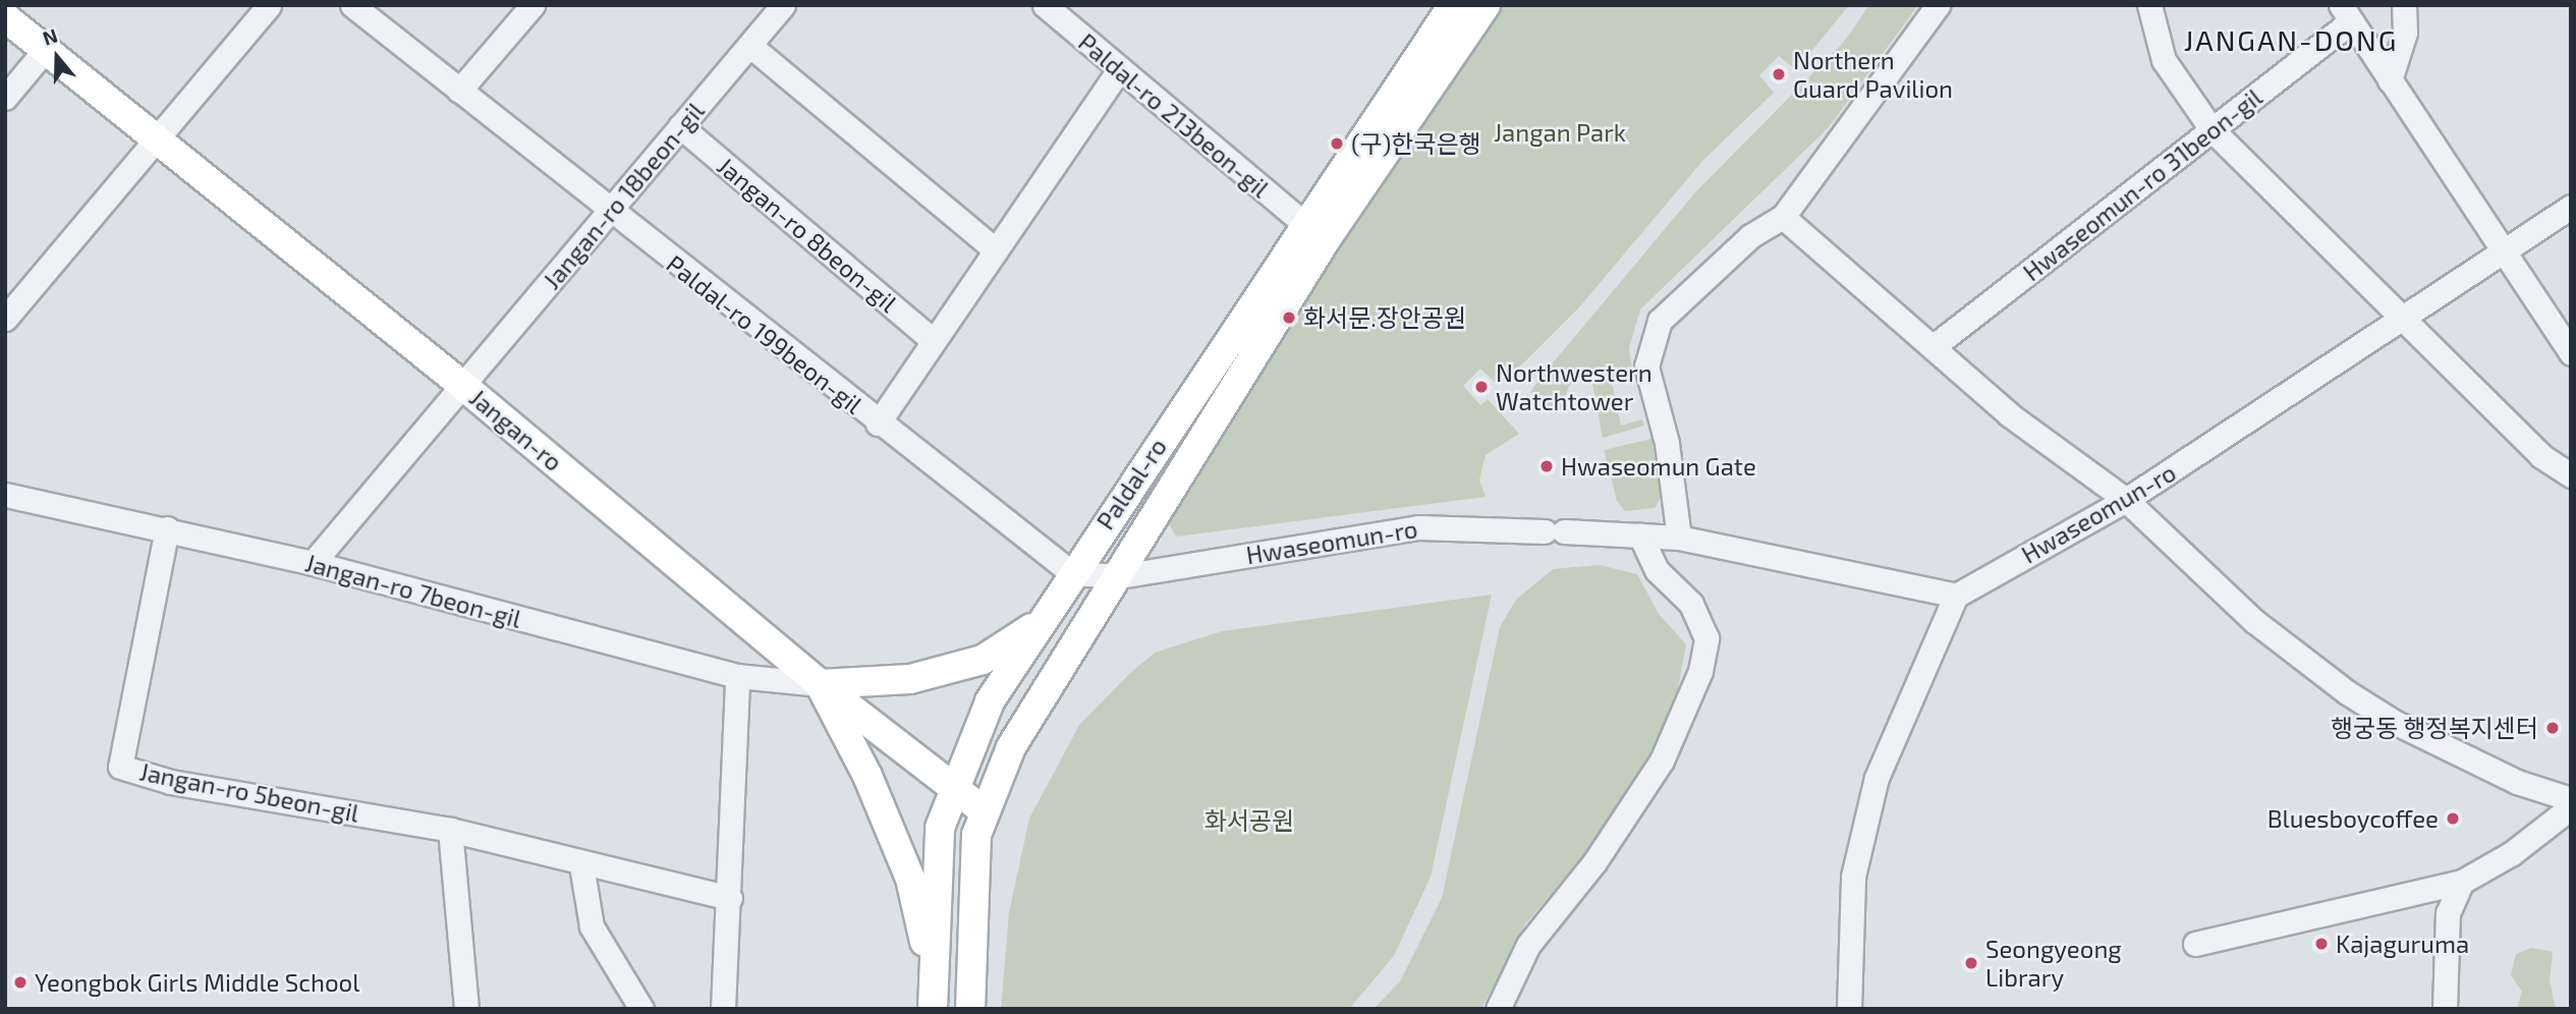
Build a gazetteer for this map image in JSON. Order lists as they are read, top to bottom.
{
  "streets": {
    "main road": ["Jangan-ro", "Paldal-ro"],
    "street": [
      "Paldal-ro 213beon-gil",
      "Hwaseomun-ro 31beon-gil",
      "Jangan-ro 18beon-gil",
      "Jangan-ro 8beon-gil",
      "Paldal-ro 199beon-gil",
      "Hwaseomun-ro",
      "Jangan-ro 7beon-gil",
      "Jangan-ro 5beon-gil"
    ]
  },
  "crossings": [
    ["Paldal-ro 213beon-gil", "Paldal-ro"],
    ["Jangan-ro 18beon-gil", "Jangan-ro 8beon-gil"],
    ["Jangan-ro 18beon-gil", "Paldal-ro 199beon-gil"],
    ["Jangan-ro 18beon-gil", "Jangan-ro"],
    ["Jangan-ro 18beon-gil", "Jangan-ro 7beon-gil"],
    ["Paldal-ro 199beon-gil", "Paldal-ro"],
    ["Paldal-ro 199beon-gil", "Hwaseomun-ro"],
    ["Jangan-ro", "Paldal-ro"],
    ["Jangan-ro", "Jangan-ro 7beon-gil"],
    ["Paldal-ro", "Hwaseomun-ro"],
    ["Jangan-ro 7beon-gil", "Jangan-ro 5beon-gil"]
  ],
  "districts": ["JANGAN-DONG"],
  "parks": ["Jangan Park", "화서공원"],
  "places": [
    "Northern Guard Pavilion",
    "(구)한국은행",
    "화서문.장안공원",
    "Northwestern Watchtower",
    "Hwaseomun Gate",
    "행궁동 행정복지센터",
    "Bluesboycoffee",
    "Kajaguruma",
    "Seongyeong Library",
    "Yeongbok Girls Middle School"
  ],
  "north": "top"
}
